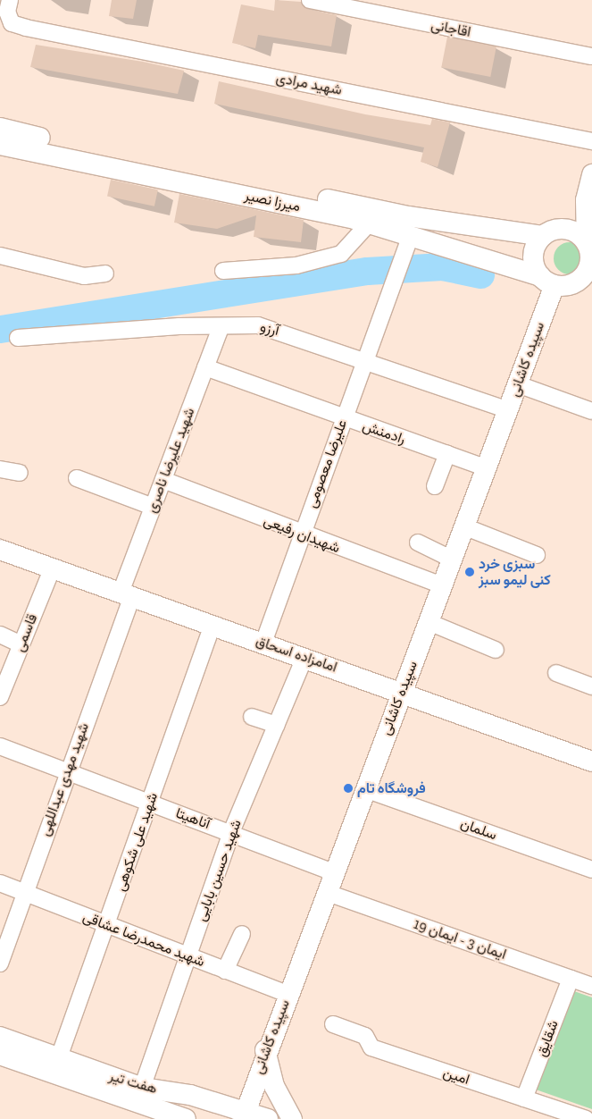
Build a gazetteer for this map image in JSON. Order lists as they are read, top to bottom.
{
  "streets": {
    "street": [
      "اقاجانی",
      "شهید مرادی",
      "میرزا نصیر",
      "آرزو",
      "سپیده کاشانی",
      "رادمنش",
      "شهید علیرضا ناصری",
      "علیرضا معصومی",
      "شهیدان رفیعی",
      "قاسمی",
      "امامزاده اسحاق",
      "شهید مهدی عبداللهی",
      "آناهیتا",
      "سلمان",
      "شهید علی شکوهی",
      "شهید حسین بابایی",
      "شهید محمدرضا عشاقی",
      "ایمان 3 - ایمان 19",
      "شقایق",
      "امین",
      "هفت تیر"
    ]
  },
  "crossings": [
    ["میرزا نصیر", "سپیده کاشانی"],
    ["میرزا نصیر", "علیرضا معصومی"],
    ["آرزو", "سپیده کاشانی"],
    ["آرزو", "شهید علیرضا ناصری"],
    ["آرزو", "علیرضا معصومی"],
    ["سپیده کاشانی", "رادمنش"],
    ["سپیده کاشانی", "شهیدان رفیعی"],
    ["سپیده کاشانی", "امامزاده اسحاق"],
    ["سپیده کاشانی", "آناهیتا"],
    ["سپیده کاشانی", "سلمان"],
    ["سپیده کاشانی", "شهید محمدرضا عشاقی"],
    ["سپیده کاشانی", "ایمان 3 - ایمان 19"],
    ["سپیده کاشانی", "هفت تیر"],
    ["رادمنش", "شهید علیرضا ناصری"],
    ["رادمنش", "علیرضا معصومی"],
    ["شهید علیرضا ناصری", "شهیدان رفیعی"],
    ["شهید علیرضا ناصری", "امامزاده اسحاق"],
    ["شهید علیرضا ناصری", "شهید مهدی عبداللهی"],
    ["علیرضا معصومی", "شهیدان رفیعی"],
    ["علیرضا معصومی", "امامزاده اسحاق"],
    ["قاسمی", "امامزاده اسحاق"],
    ["امامزاده اسحاق", "شهید مهدی عبداللهی"],
    ["امامزاده اسحاق", "شهید علی شکوهی"],
    ["امامزاده اسحاق", "شهید حسین بابایی"],
    ["شهید مهدی عبداللهی", "آناهیتا"],
    ["شهید مهدی عبداللهی", "شهید محمدرضا عشاقی"],
    ["آناهیتا", "شهید علی شکوهی"],
    ["آناهیتا", "شهید حسین بابایی"],
    ["شهید علی شکوهی", "شهید محمدرضا عشاقی"],
    ["شهید علی شکوهی", "هفت تیر"],
    ["شهید حسین بابایی", "شهید محمدرضا عشاقی"],
    ["شهید حسین بابایی", "هفت تیر"],
    ["ایمان 3 - ایمان 19", "شقایق"],
    ["شقایق", "امین"]
  ],
  "places": ["سبزی خرد کنی لیمو سبز", "فروشگاه تام"]
}
